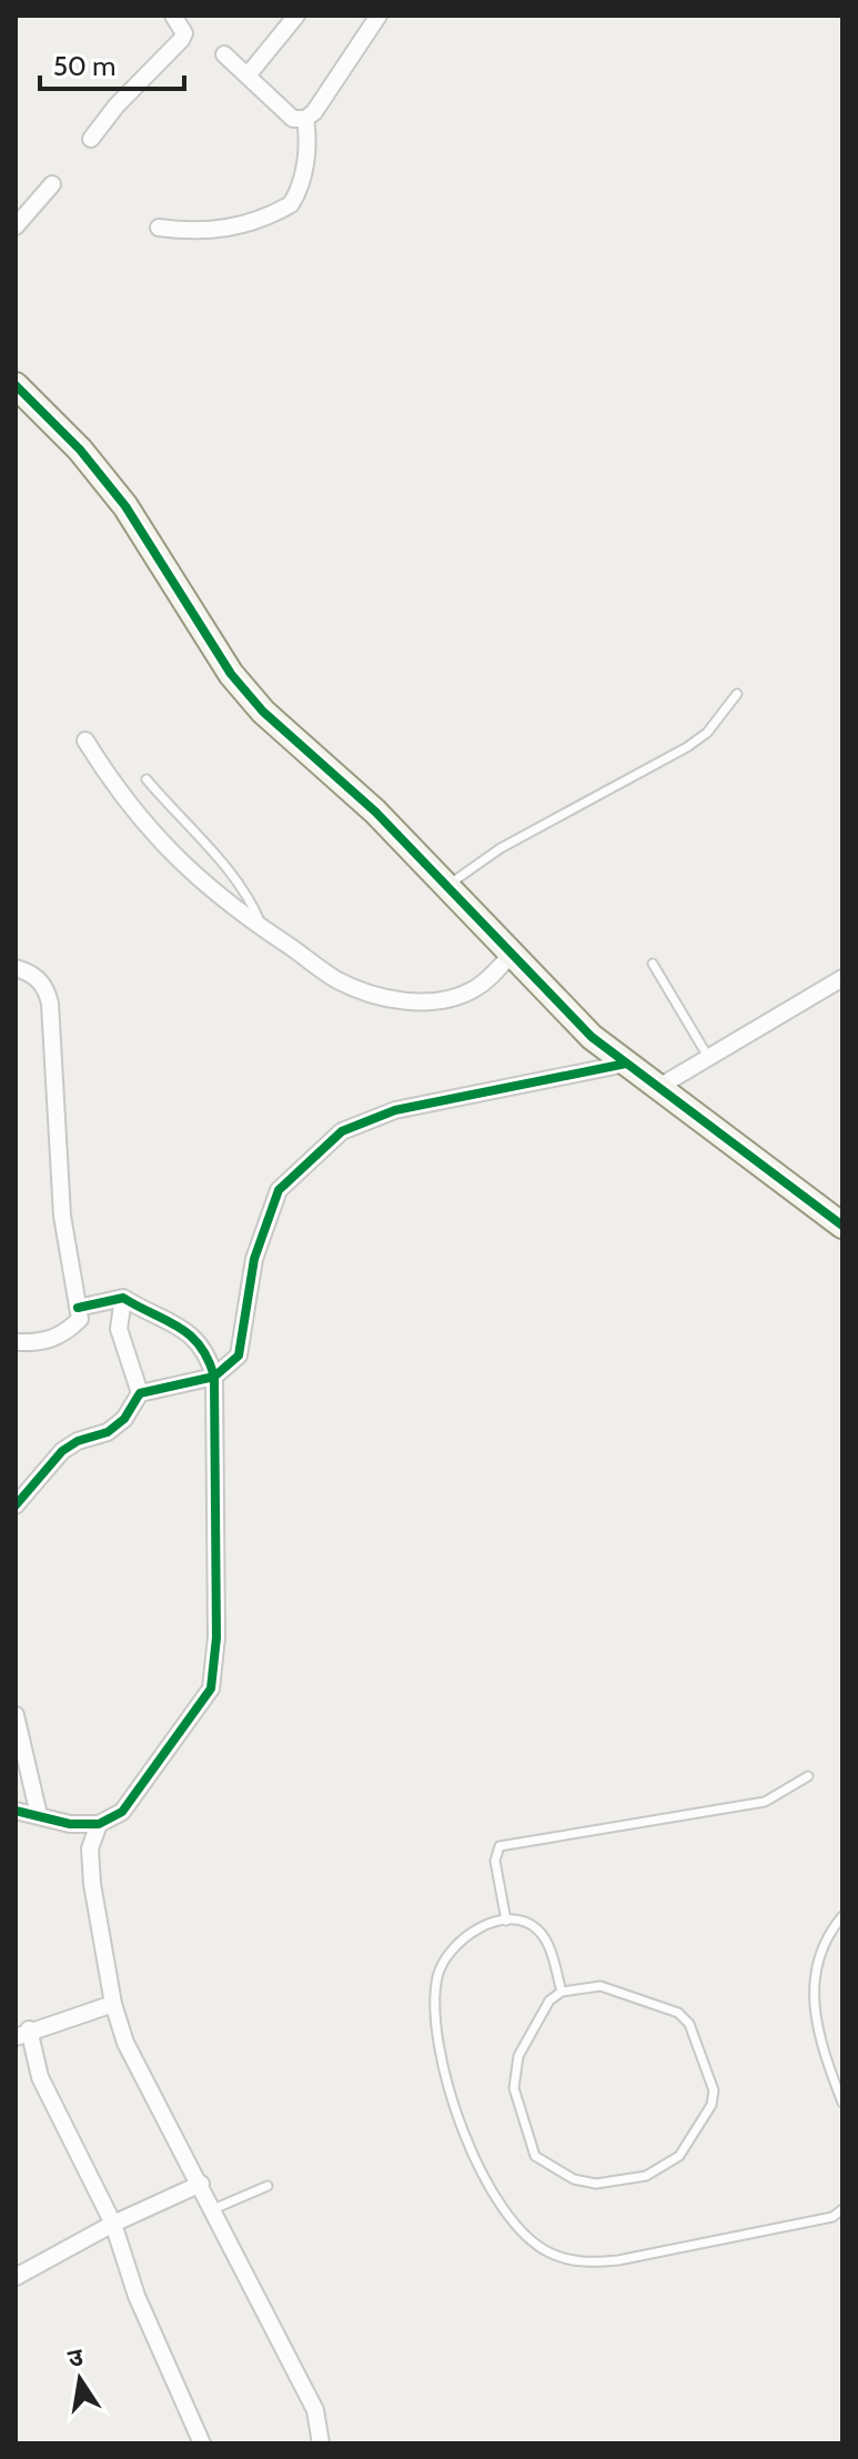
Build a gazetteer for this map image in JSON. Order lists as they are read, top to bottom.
{
  "scale_bar": "50 m",
  "north": "top"
}
